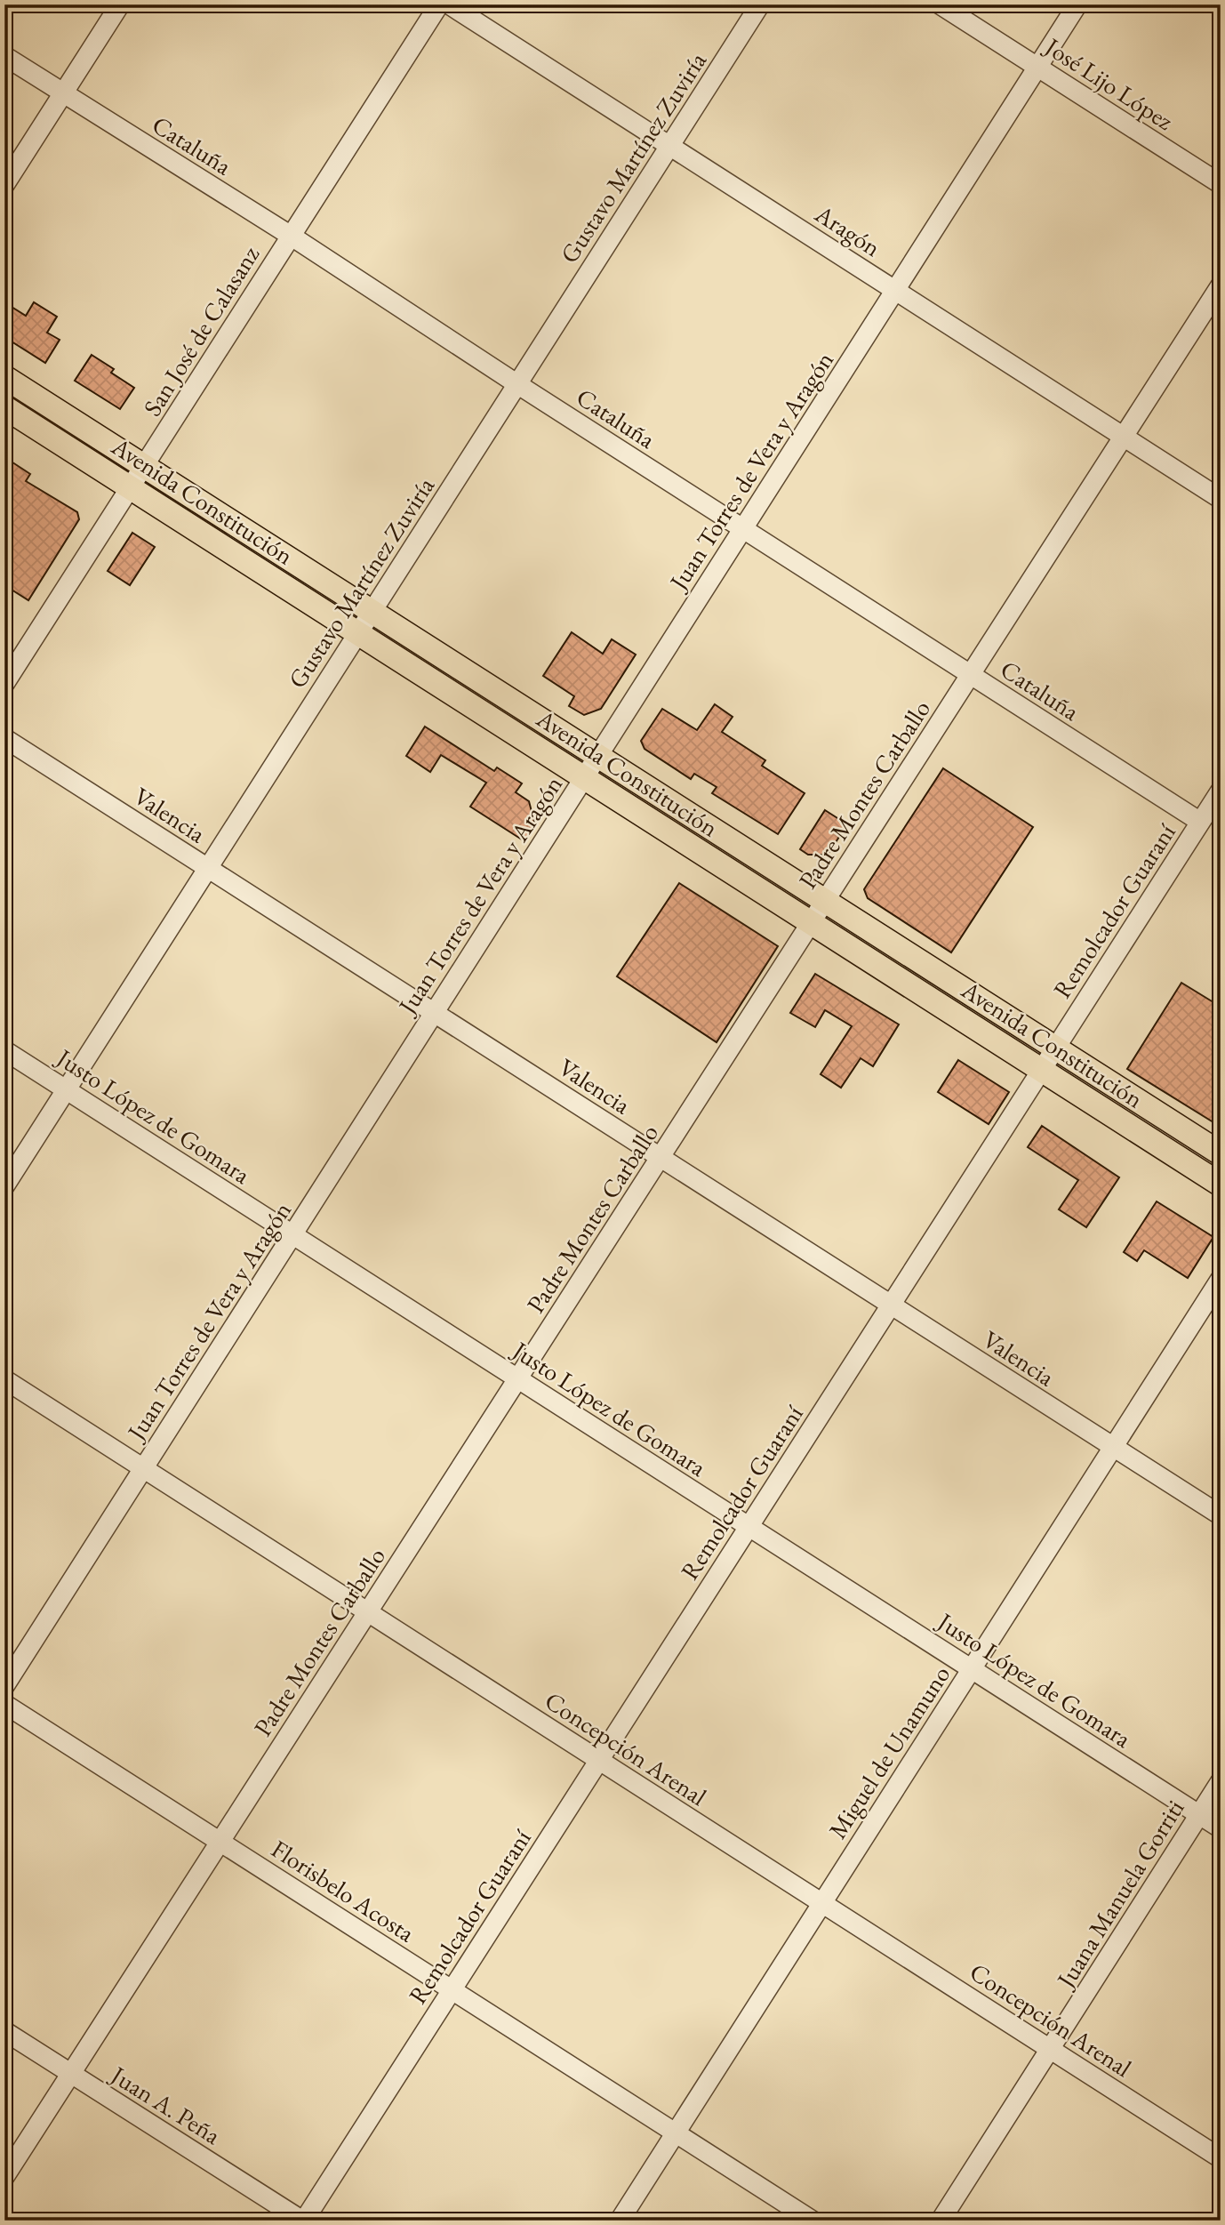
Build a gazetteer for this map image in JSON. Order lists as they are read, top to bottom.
{
  "streets": {
    "main road": ["Avenida Constitución"],
    "street": [
      "José Lijo López",
      "Cataluña",
      "Gustavo Martínez Zuviría",
      "Aragón",
      "San José de Calasanz",
      "Juan Torres de Vera y Aragón",
      "Padre Montes Carballo",
      "Valencia",
      "Remolcador Guaraní",
      "Justo López de Gomara",
      "Concepción Arenal",
      "Miguel de Unamuno",
      "Florisbelo Acosta",
      "Juana Manuela Gorriti",
      "Juan A. Peña"
    ]
  },
  "crossings": [
    ["José Lijo López", "Juan Torres de Vera y Aragón"],
    ["Cataluña", "Gustavo Martínez Zuviría"],
    ["Cataluña", "San José de Calasanz"],
    ["Cataluña", "Juan Torres de Vera y Aragón"],
    ["Cataluña", "Padre Montes Carballo"],
    ["Cataluña", "Remolcador Guaraní"],
    ["Gustavo Martínez Zuviría", "Aragón"],
    ["Gustavo Martínez Zuviría", "Avenida Constitución"],
    ["Gustavo Martínez Zuviría", "Valencia"],
    ["Gustavo Martínez Zuviría", "Justo López de Gomara"],
    ["Aragón", "Juan Torres de Vera y Aragón"],
    ["Aragón", "Padre Montes Carballo"],
    ["San José de Calasanz", "Avenida Constitución"],
    ["Juan Torres de Vera y Aragón", "Avenida Constitución"],
    ["Juan Torres de Vera y Aragón", "Valencia"],
    ["Juan Torres de Vera y Aragón", "Justo López de Gomara"],
    ["Juan Torres de Vera y Aragón", "Concepción Arenal"],
    ["Avenida Constitución", "Padre Montes Carballo"],
    ["Avenida Constitución", "Remolcador Guaraní"],
    ["Padre Montes Carballo", "Valencia"],
    ["Padre Montes Carballo", "Justo López de Gomara"],
    ["Padre Montes Carballo", "Concepción Arenal"],
    ["Padre Montes Carballo", "Florisbelo Acosta"],
    ["Padre Montes Carballo", "Juan A. Peña"],
    ["Valencia", "Remolcador Guaraní"],
    ["Valencia", "Miguel de Unamuno"],
    ["Remolcador Guaraní", "Justo López de Gomara"],
    ["Remolcador Guaraní", "Concepción Arenal"],
    ["Remolcador Guaraní", "Florisbelo Acosta"],
    ["Remolcador Guaraní", "Juan A. Peña"],
    ["Justo López de Gomara", "Miguel de Unamuno"],
    ["Justo López de Gomara", "Juana Manuela Gorriti"],
    ["Concepción Arenal", "Miguel de Unamuno"],
    ["Concepción Arenal", "Juana Manuela Gorriti"],
    ["Miguel de Unamuno", "Florisbelo Acosta"]
  ]
}
